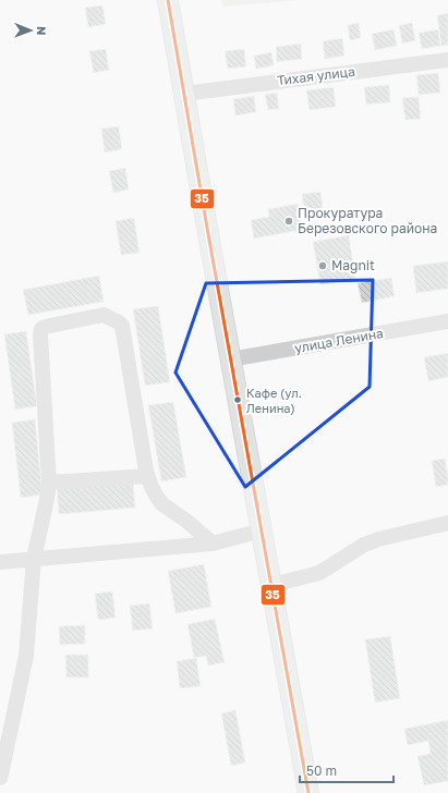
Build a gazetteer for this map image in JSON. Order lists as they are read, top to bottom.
{
  "streets": {
    "street": ["Тихая улица", "улица Ленина"]
  },
  "places": ["Прокуратура Березовского района", "Magnit", "Кафе (ул. Ленина)"],
  "lines": ["transit line 35"],
  "scale_bar": "50 m",
  "north": "right"
}
